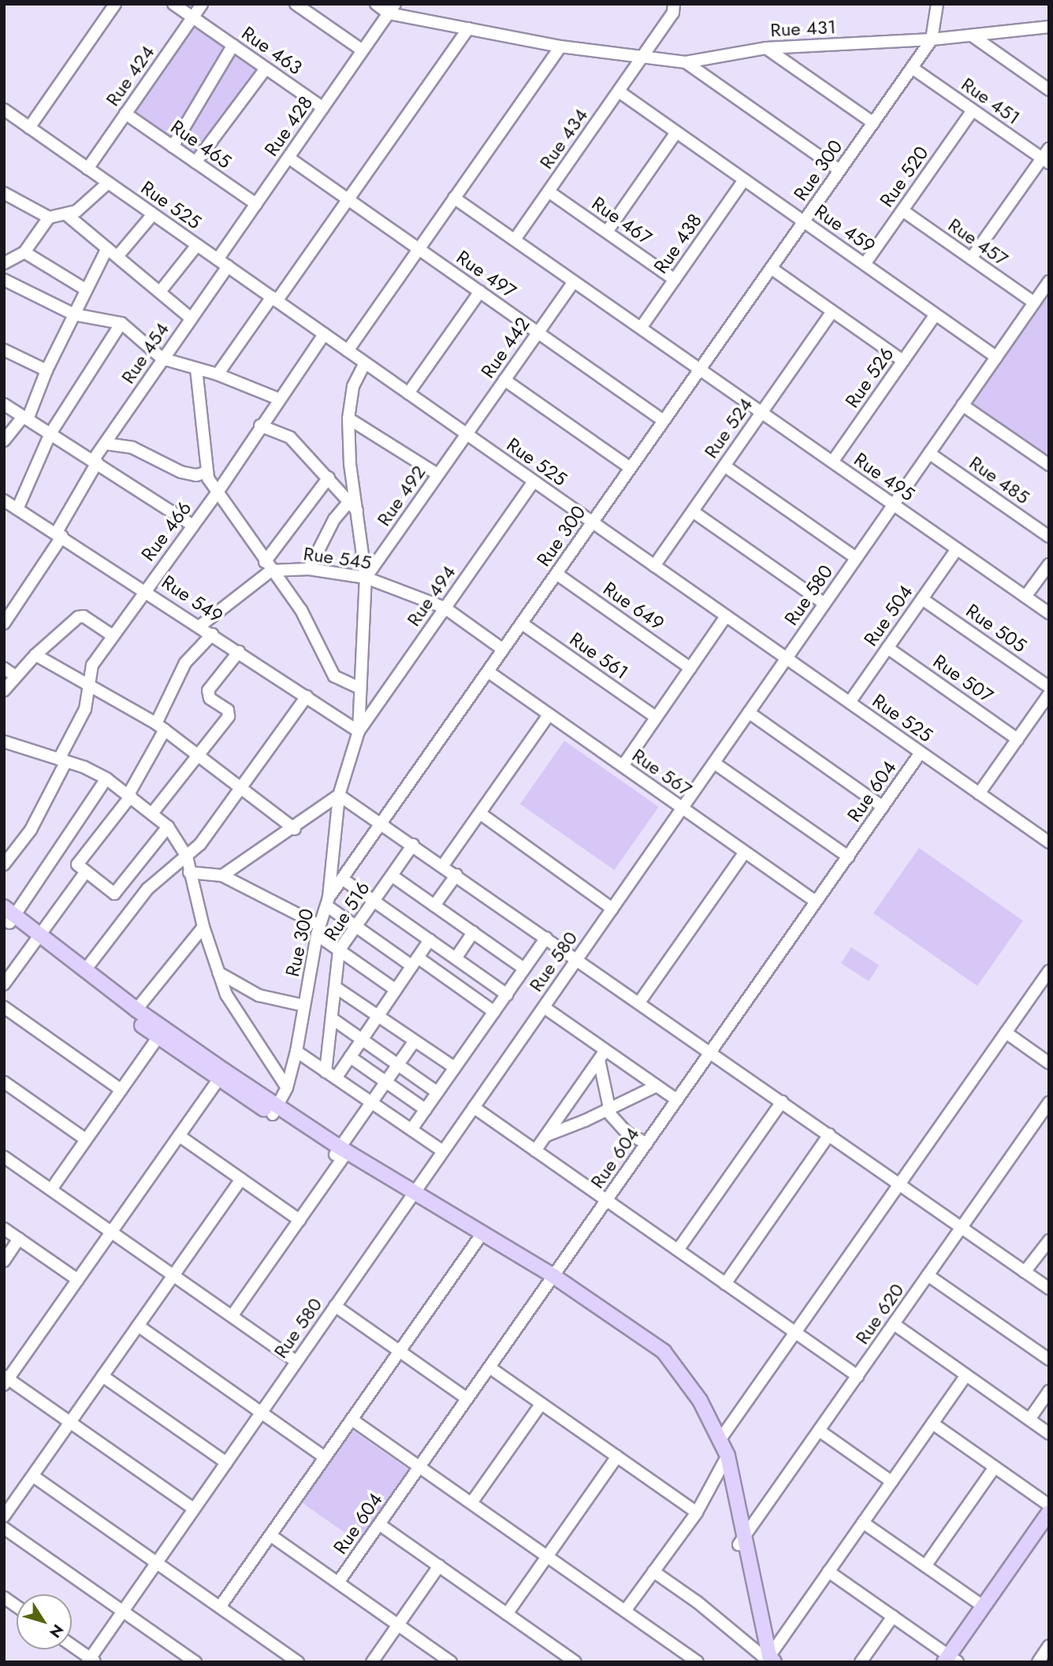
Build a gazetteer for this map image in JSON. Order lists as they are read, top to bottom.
{
  "streets": {
    "street": [
      "Rue 431",
      "Rue 463",
      "Rue 424",
      "Rue 451",
      "Rue 428",
      "Rue 434",
      "Rue 465",
      "Rue 300",
      "Rue 520",
      "Rue 525",
      "Rue 467",
      "Rue 459",
      "Rue 457",
      "Rue 438",
      "Rue 497",
      "Rue 442",
      "Rue 454",
      "Rue 526",
      "Rue 524",
      "Rue 495",
      "Rue 485",
      "Rue 492",
      "Rue 466",
      "Rue 545",
      "Rue 580",
      "Rue 494",
      "Rue 549",
      "Rue 649",
      "Rue 504",
      "Rue 505",
      "Rue 561",
      "Rue 507",
      "Rue 567",
      "Rue 604",
      "Rue 516",
      "Rue 620"
    ]
  },
  "crossings": [
    ["Rue 431", "Rue 428"],
    ["Rue 431", "Rue 434"],
    ["Rue 431", "Rue 300"],
    ["Rue 463", "Rue 424"],
    ["Rue 463", "Rue 428"],
    ["Rue 424", "Rue 465"],
    ["Rue 424", "Rue 525"],
    ["Rue 451", "Rue 300"],
    ["Rue 451", "Rue 520"],
    ["Rue 428", "Rue 465"],
    ["Rue 428", "Rue 525"],
    ["Rue 428", "Rue 497"],
    ["Rue 434", "Rue 467"],
    ["Rue 434", "Rue 459"],
    ["Rue 434", "Rue 495"],
    ["Rue 300", "Rue 525"],
    ["Rue 300", "Rue 459"],
    ["Rue 300", "Rue 497"],
    ["Rue 300", "Rue 495"],
    ["Rue 300", "Rue 545"],
    ["Rue 300", "Rue 649"],
    ["Rue 300", "Rue 561"],
    ["Rue 300", "Rue 567"],
    ["Rue 520", "Rue 459"],
    ["Rue 520", "Rue 457"],
    ["Rue 525", "Rue 442"],
    ["Rue 525", "Rue 454"],
    ["Rue 525", "Rue 524"],
    ["Rue 525", "Rue 492"],
    ["Rue 525", "Rue 466"],
    ["Rue 525", "Rue 580"],
    ["Rue 525", "Rue 494"],
    ["Rue 525", "Rue 504"],
    ["Rue 525", "Rue 604"],
    ["Rue 467", "Rue 438"],
    ["Rue 459", "Rue 438"],
    ["Rue 459", "Rue 526"],
    ["Rue 459", "Rue 580"],
    ["Rue 457", "Rue 580"],
    ["Rue 438", "Rue 495"],
    ["Rue 497", "Rue 442"],
    ["Rue 442", "Rue 495"],
    ["Rue 442", "Rue 492"],
    ["Rue 454", "Rue 549"],
    ["Rue 526", "Rue 495"],
    ["Rue 524", "Rue 495"],
    ["Rue 495", "Rue 580"],
    ["Rue 495", "Rue 504"],
    ["Rue 485", "Rue 580"],
    ["Rue 492", "Rue 545"],
    ["Rue 466", "Rue 549"],
    ["Rue 545", "Rue 494"],
    ["Rue 580", "Rue 567"],
    ["Rue 494", "Rue 549"],
    ["Rue 504", "Rue 505"],
    ["Rue 504", "Rue 507"],
    ["Rue 567", "Rue 604"]
  ],
  "north": "bottom right"
}
